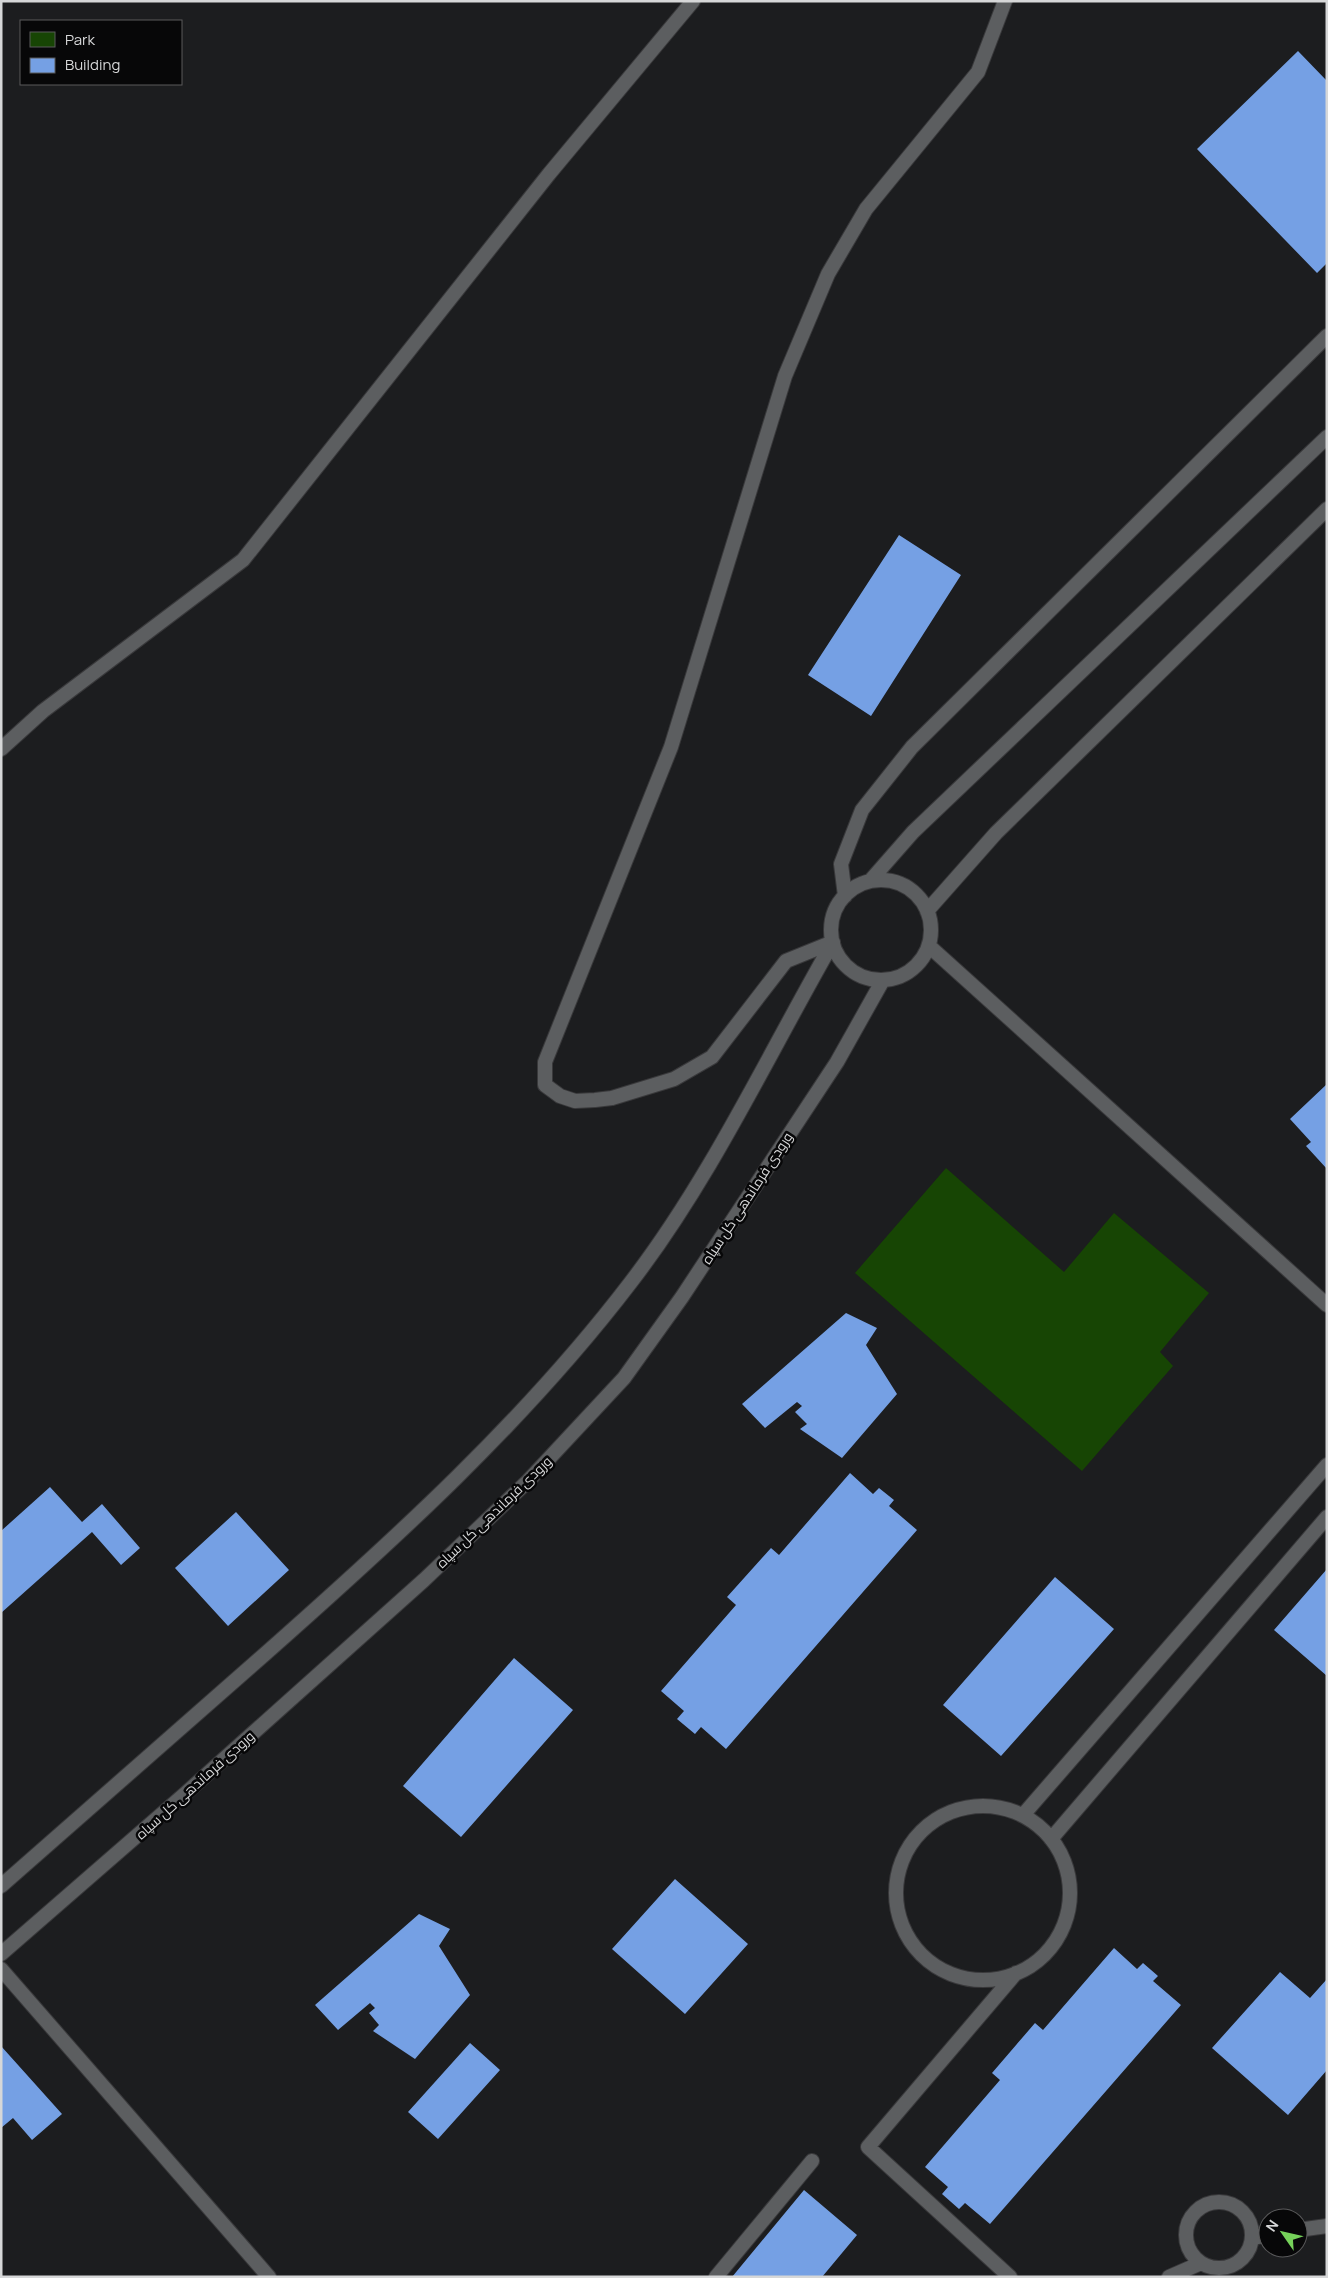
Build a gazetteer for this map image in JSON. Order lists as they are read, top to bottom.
{
  "streets": {
    "lane": ["ورودی فرماندهی کل سپاه"]
  },
  "legend": ["Park", "Building"],
  "north": "top left"
}
